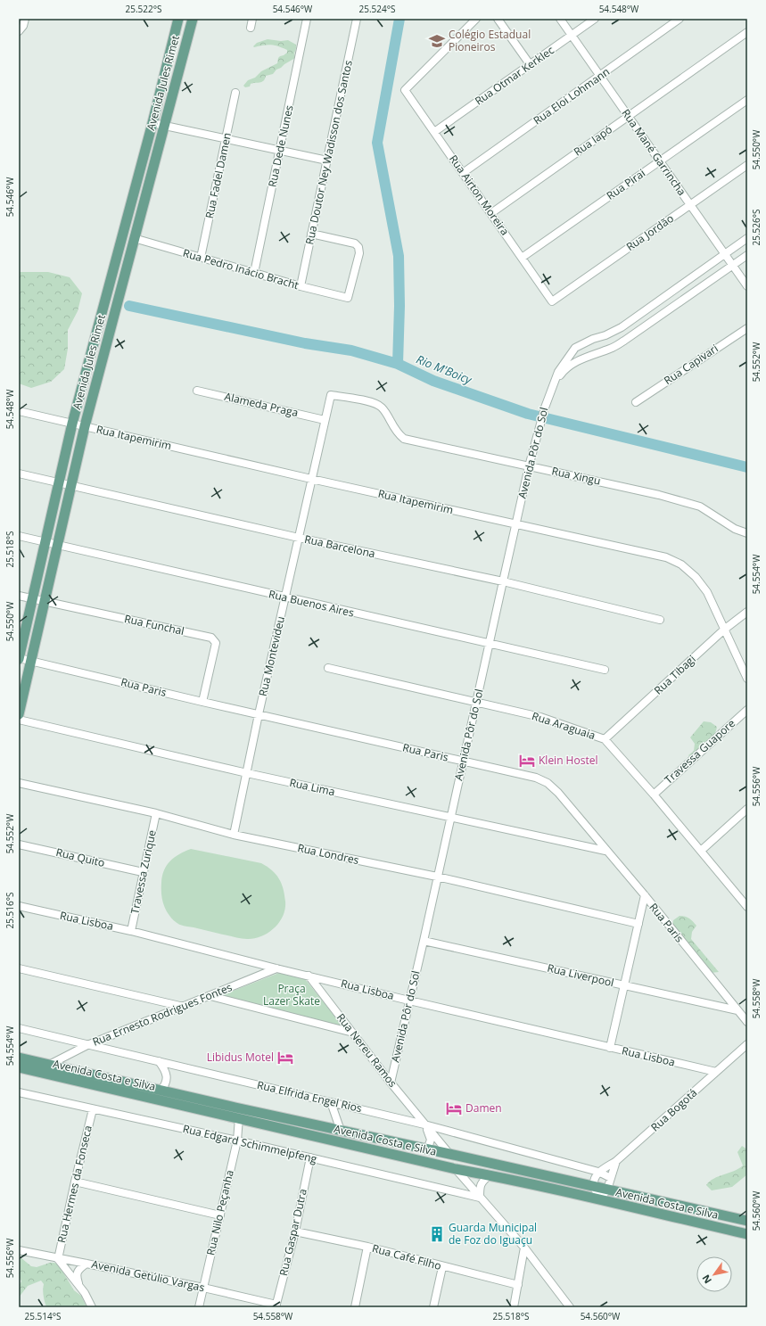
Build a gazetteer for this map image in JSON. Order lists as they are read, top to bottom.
{
  "streets": {
    "main road": ["Avenida Jules Rimet", "Avenida Costa e Silva"],
    "street": [
      "Rua Otmar Kerklec",
      "Rua Eloi Lohmann",
      "Rua Iapó",
      "Rua Dede Nunes",
      "Rua Doutor Ney Wadisson dos Santos",
      "Rua Mané Garrincha",
      "Rua Fadel Damen",
      "Rua Pirai",
      "Rua Airton Moreira",
      "Rua Jordão",
      "Rua Pedro Inácio Bracht",
      "Rua Capivari",
      "Alameda Praga",
      "Rua Itapemirim",
      "Avenida Pôr do Sol",
      "Rua Xingu",
      "Rua Barcelona",
      "Rua Buenos Aires",
      "Rua Funchal",
      "Rua Montevideu",
      "Rua Tibagi",
      "Rua Paris",
      "Rua Araguaia",
      "Travessa Guapore",
      "Rua Lima",
      "Rua Londres",
      "Rua Quito",
      "Travessa Zurique",
      "Rua Lisboa",
      "Rua Liverpool",
      "Rua Ernesto Rodrigues Fontes",
      "Rua Nereu Ramos",
      "Rua Elfrida Engel Rios",
      "Rua Bogotá",
      "Rua Edgard Schimmelpfeng",
      "Rua Hermes da Fonseca",
      "Rua Nilo Peçanha",
      "Rua Gaspar Dutra",
      "Rua Café Filho",
      "Avenida Getúlio Vargas"
    ]
  },
  "crossings": [
    ["Rua Otmar Kerklec", "Rua Mané Garrincha"],
    ["Rua Otmar Kerklec", "Rua Airton Moreira"],
    ["Avenida Jules Rimet", "Rua Pedro Inácio Bracht"],
    ["Avenida Jules Rimet", "Rua Itapemirim"],
    ["Avenida Jules Rimet", "Rua Barcelona"],
    ["Avenida Jules Rimet", "Rua Buenos Aires"],
    ["Avenida Jules Rimet", "Rua Funchal"],
    ["Avenida Jules Rimet", "Rua Paris"],
    ["Rua Eloi Lohmann", "Rua Mané Garrincha"],
    ["Rua Eloi Lohmann", "Rua Airton Moreira"],
    ["Rua Iapó", "Rua Mané Garrincha"],
    ["Rua Iapó", "Rua Airton Moreira"],
    ["Rua Dede Nunes", "Rua Pedro Inácio Bracht"],
    ["Rua Doutor Ney Wadisson dos Santos", "Rua Pedro Inácio Bracht"],
    ["Rua Mané Garrincha", "Rua Pirai"],
    ["Rua Mané Garrincha", "Rua Jordão"],
    ["Rua Mané Garrincha", "Avenida Pôr do Sol"],
    ["Rua Fadel Damen", "Rua Pedro Inácio Bracht"],
    ["Rua Pirai", "Rua Airton Moreira"],
    ["Rua Airton Moreira", "Rua Jordão"],
    ["Alameda Praga", "Rua Montevideu"],
    ["Rua Itapemirim", "Avenida Pôr do Sol"],
    ["Rua Itapemirim", "Rua Montevideu"],
    ["Rua Itapemirim", "Rua Tibagi"],
    ["Avenida Pôr do Sol", "Rua Xingu"],
    ["Avenida Pôr do Sol", "Rua Barcelona"],
    ["Avenida Pôr do Sol", "Rua Buenos Aires"],
    ["Avenida Pôr do Sol", "Rua Paris"],
    ["Avenida Pôr do Sol", "Rua Araguaia"],
    ["Avenida Pôr do Sol", "Rua Lima"],
    ["Avenida Pôr do Sol", "Rua Londres"],
    ["Avenida Pôr do Sol", "Rua Lisboa"],
    ["Avenida Pôr do Sol", "Rua Liverpool"],
    ["Avenida Pôr do Sol", "Rua Nereu Ramos"],
    ["Rua Xingu", "Rua Montevideu"],
    ["Rua Barcelona", "Rua Montevideu"],
    ["Rua Buenos Aires", "Rua Montevideu"],
    ["Rua Funchal", "Rua Paris"],
    ["Rua Montevideu", "Rua Paris"],
    ["Rua Montevideu", "Rua Lima"],
    ["Rua Montevideu", "Rua Londres"],
    ["Rua Tibagi", "Rua Araguaia"],
    ["Rua Paris", "Rua Lima"],
    ["Rua Paris", "Rua Liverpool"],
    ["Rua Araguaia", "Travessa Guapore"],
    ["Rua Londres", "Travessa Zurique"],
    ["Rua Quito", "Travessa Zurique"],
    ["Travessa Zurique", "Rua Lisboa"],
    ["Rua Lisboa", "Rua Ernesto Rodrigues Fontes"],
    ["Rua Lisboa", "Rua Nereu Ramos"],
    ["Rua Lisboa", "Rua Bogotá"],
    ["Rua Ernesto Rodrigues Fontes", "Avenida Costa e Silva"],
    ["Rua Ernesto Rodrigues Fontes", "Rua Elfrida Engel Rios"],
    ["Rua Nereu Ramos", "Avenida Costa e Silva"],
    ["Rua Nereu Ramos", "Rua Elfrida Engel Rios"],
    ["Avenida Costa e Silva", "Rua Nilo Peçanha"],
    ["Rua Elfrida Engel Rios", "Rua Bogotá"],
    ["Rua Edgard Schimmelpfeng", "Rua Hermes da Fonseca"],
    ["Rua Edgard Schimmelpfeng", "Rua Nilo Peçanha"],
    ["Rua Edgard Schimmelpfeng", "Rua Gaspar Dutra"],
    ["Rua Hermes da Fonseca", "Avenida Getúlio Vargas"],
    ["Rua Nilo Peçanha", "Avenida Getúlio Vargas"],
    ["Rua Gaspar Dutra", "Rua Café Filho"],
    ["Rua Gaspar Dutra", "Avenida Getúlio Vargas"]
  ],
  "water": ["Rio M'Boicy"],
  "parks": ["Praça Lazer Skate"],
  "places": {
    "school or university": ["Colégio Estadual Pioneiros"],
    "hotel": ["Klein Hostel", "Libidus Motel", "Damen"],
    "building": ["Guarda Municipal de Foz do Iguaçu"]
  },
  "north": "bottom left",
  "coordinates": [
    "25.522°S",
    "54.546°W",
    "25.524°S",
    "54.548°W",
    "54.550°W",
    "25.526°S",
    "54.552°W",
    "25.518°S",
    "54.554°W",
    "54.556°W",
    "25.516°S",
    "54.558°W",
    "54.560°W",
    "25.514°S"
  ]
}
